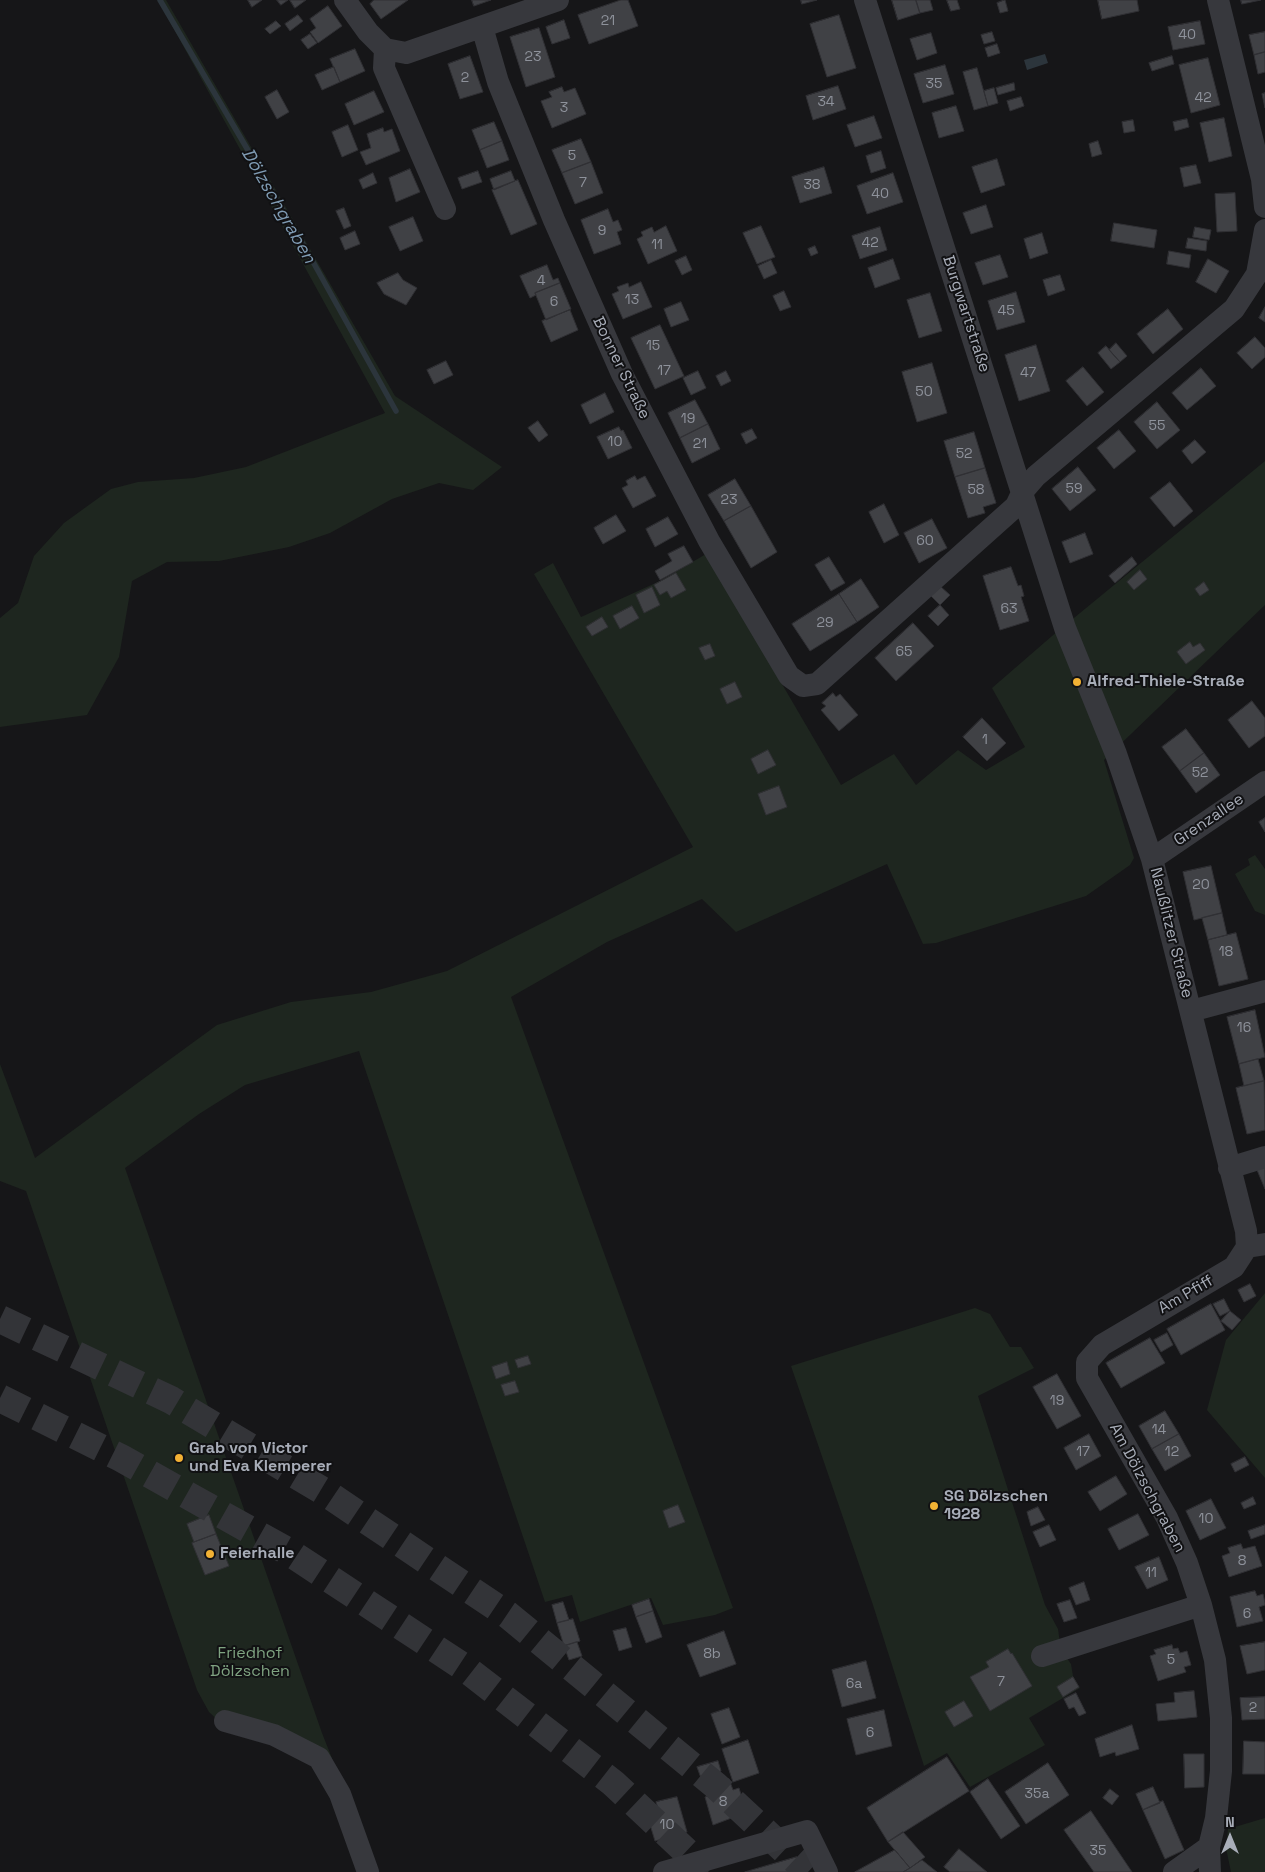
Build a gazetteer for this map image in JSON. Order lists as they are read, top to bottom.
{
  "streets": {
    "street": [
      "Burgwartstraße",
      "Bonner Straße",
      "Grenzallee",
      "Naußlitzer Straße",
      "Am Pfiff",
      "Am Dölzschgraben"
    ]
  },
  "crossings": [
    ["Burgwartstraße", "Bonner Straße"],
    ["Burgwartstraße", "Naußlitzer Straße"],
    ["Grenzallee", "Naußlitzer Straße"],
    ["Naußlitzer Straße", "Am Pfiff"],
    ["Am Pfiff", "Am Dölzschgraben"]
  ],
  "water": ["Dölzschgraben"],
  "parks": ["Friedhof Dölzschen"],
  "places": [
    "Alfred-Thiele-Straße",
    "Grab von Victor und Eva Klemperer",
    "SG Dölzschen 1928",
    "Feierhalle"
  ],
  "house_numbers": [
    "21",
    "40",
    "23",
    "2",
    "35",
    "42",
    "34",
    "3",
    "5",
    "7",
    "38",
    "40",
    "9",
    "42",
    "11",
    "4",
    "13",
    "6",
    "45",
    "15",
    "17",
    "47",
    "50",
    "19",
    "55",
    "10",
    "21",
    "52",
    "59",
    "58",
    "23",
    "60",
    "63",
    "29",
    "65",
    "1",
    "52",
    "20",
    "18",
    "16",
    "19",
    "14",
    "17",
    "12",
    "10",
    "8",
    "11",
    "6",
    "8b",
    "5",
    "7",
    "6a",
    "2",
    "6",
    "35a",
    "8",
    "10",
    "35"
  ],
  "north": "top"
}
